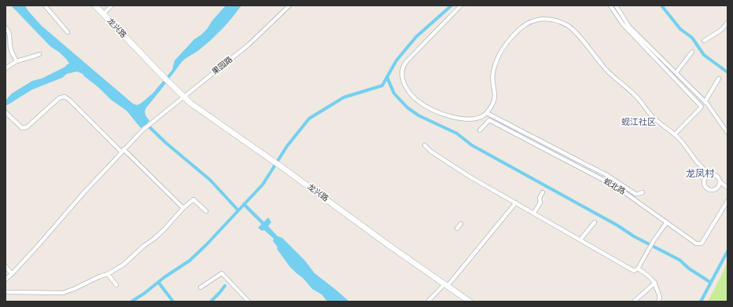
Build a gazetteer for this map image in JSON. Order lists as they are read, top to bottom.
{
  "streets": {
    "street": ["龙兴路", "果园路", "蚬北路"]
  },
  "crossings": [
    ["龙兴路", "果园路"]
  ],
  "districts": ["蚬江社区", "龙凤村"]
}
